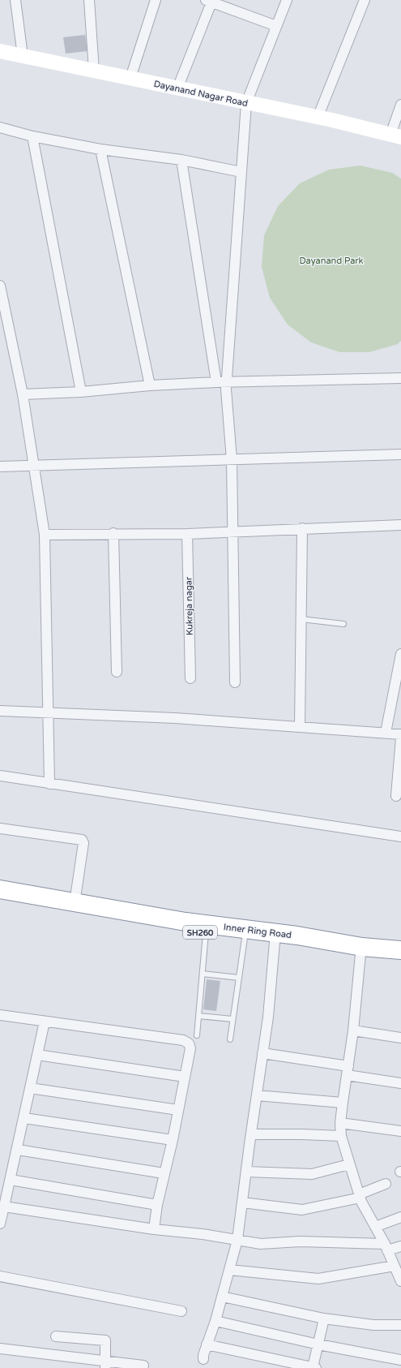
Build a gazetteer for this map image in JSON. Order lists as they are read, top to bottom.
{
  "streets": {
    "highway": ["Inner Ring Road", "SH260"],
    "street": ["Dayanand Nagar Road", "Kukreja nagar"]
  },
  "parks": ["Dayanand Park"]
}
